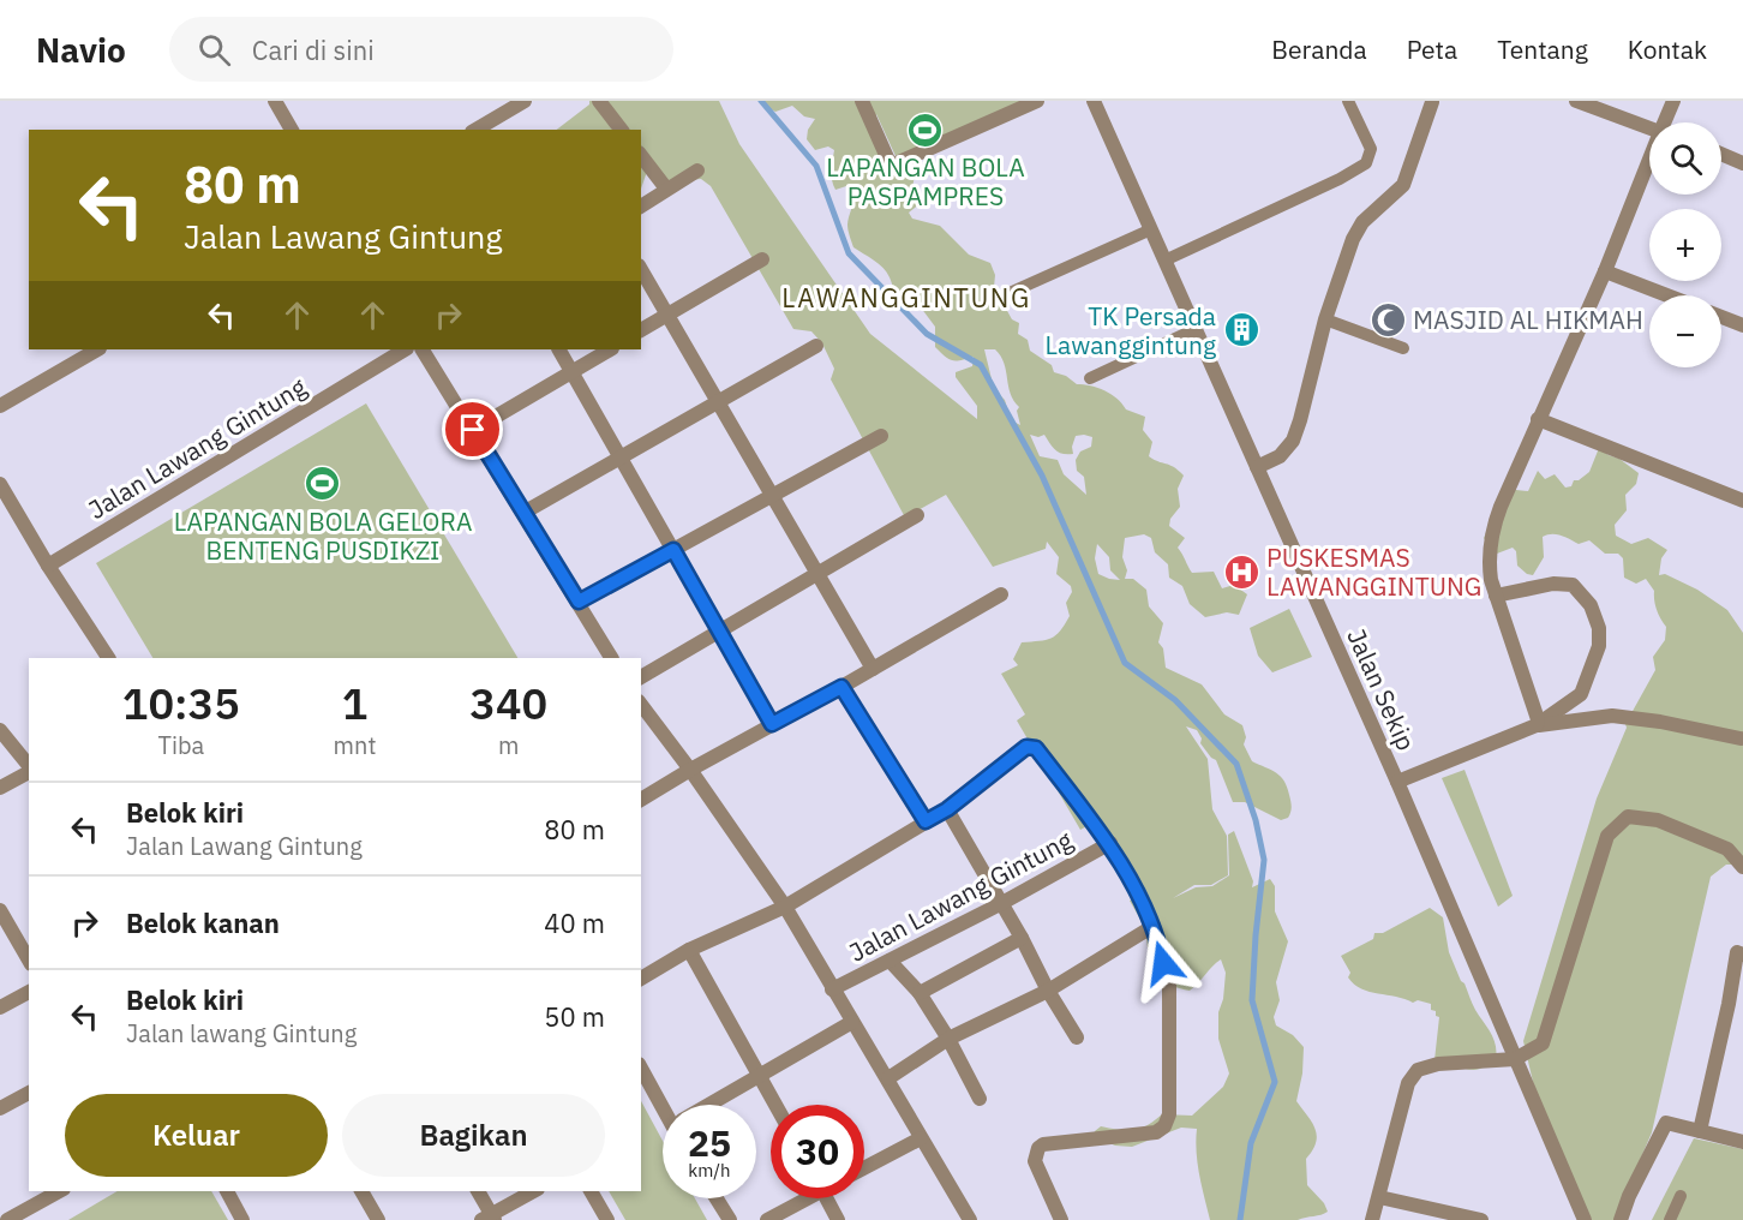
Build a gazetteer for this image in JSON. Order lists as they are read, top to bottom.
{
  "streets": {
    "street": ["Jalan Lawang Gintung", "Jalan Sekip"]
  },
  "districts": ["LAWANGGINTUNG"],
  "places": {
    "sports": ["LAPANGAN BOLA PASPAMPRES", "LAPANGAN BOLA GELORA BENTENG PUSDIKZI"],
    "mosque": ["MASJID AL HIKMAH"],
    "building": ["TK Persada Lawanggintung"],
    "hospital": ["PUSKESMAS LAWANGGINTUNG"]
  },
  "page": {
    "header": "Navio",
    "search": "Cari di sini",
    "nav": [
      "Beranda",
      "Peta",
      "Tentang",
      "Kontak"
    ],
    "map_buttons": ["+", "−"],
    "turn": ["80 m", "Jalan Lawang Gintung"],
    "eta": [
      "10:35",
      "Tiba",
      "1",
      "mnt",
      "340",
      "m"
    ],
    "list": [
      {
        "name": "Belok kiri",
        "note": "Jalan Lawang Gintung",
        "value": "80 m"
      },
      {
        "name": "Belok kanan",
        "value": "40 m"
      },
      {
        "name": "Belok kiri",
        "note": "Jalan lawang Gintung",
        "value": "50 m"
      }
    ],
    "buttons": ["Keluar", "Bagikan"],
    "speed": "25 km/h",
    "limit": "30"
  }
}
